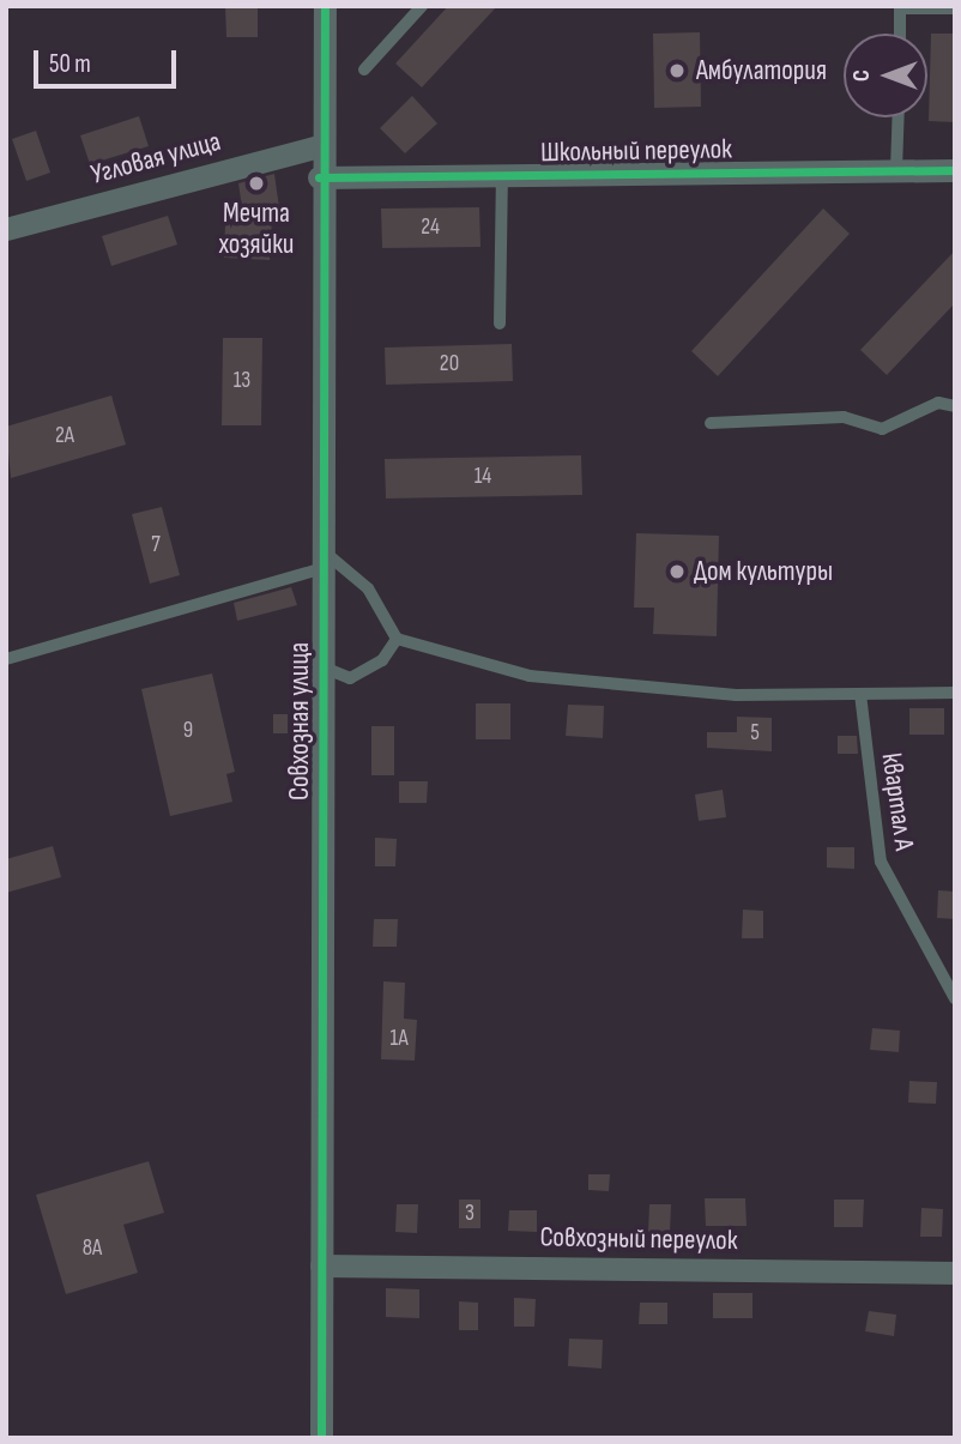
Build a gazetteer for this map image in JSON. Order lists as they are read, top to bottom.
{
  "streets": {
    "street": [
      "Школьный переулок",
      "Угловая улица",
      "Совхозная улица",
      "Совхозный переулок"
    ],
    "lane": ["квартал А"]
  },
  "crossings": [
    ["Школьный переулок", "Совхозная улица"],
    ["Угловая улица", "Совхозная улица"],
    ["Совхозная улица", "Совхозный переулок"]
  ],
  "places": ["Амбулатория", "Мечта хозяйки", "Дом культуры"],
  "house_numbers": [
    "24",
    "20",
    "13",
    "2А",
    "14",
    "7",
    "9",
    "5",
    "1А",
    "3",
    "8А"
  ],
  "scale_bar": "50 m",
  "north": "left"
}
